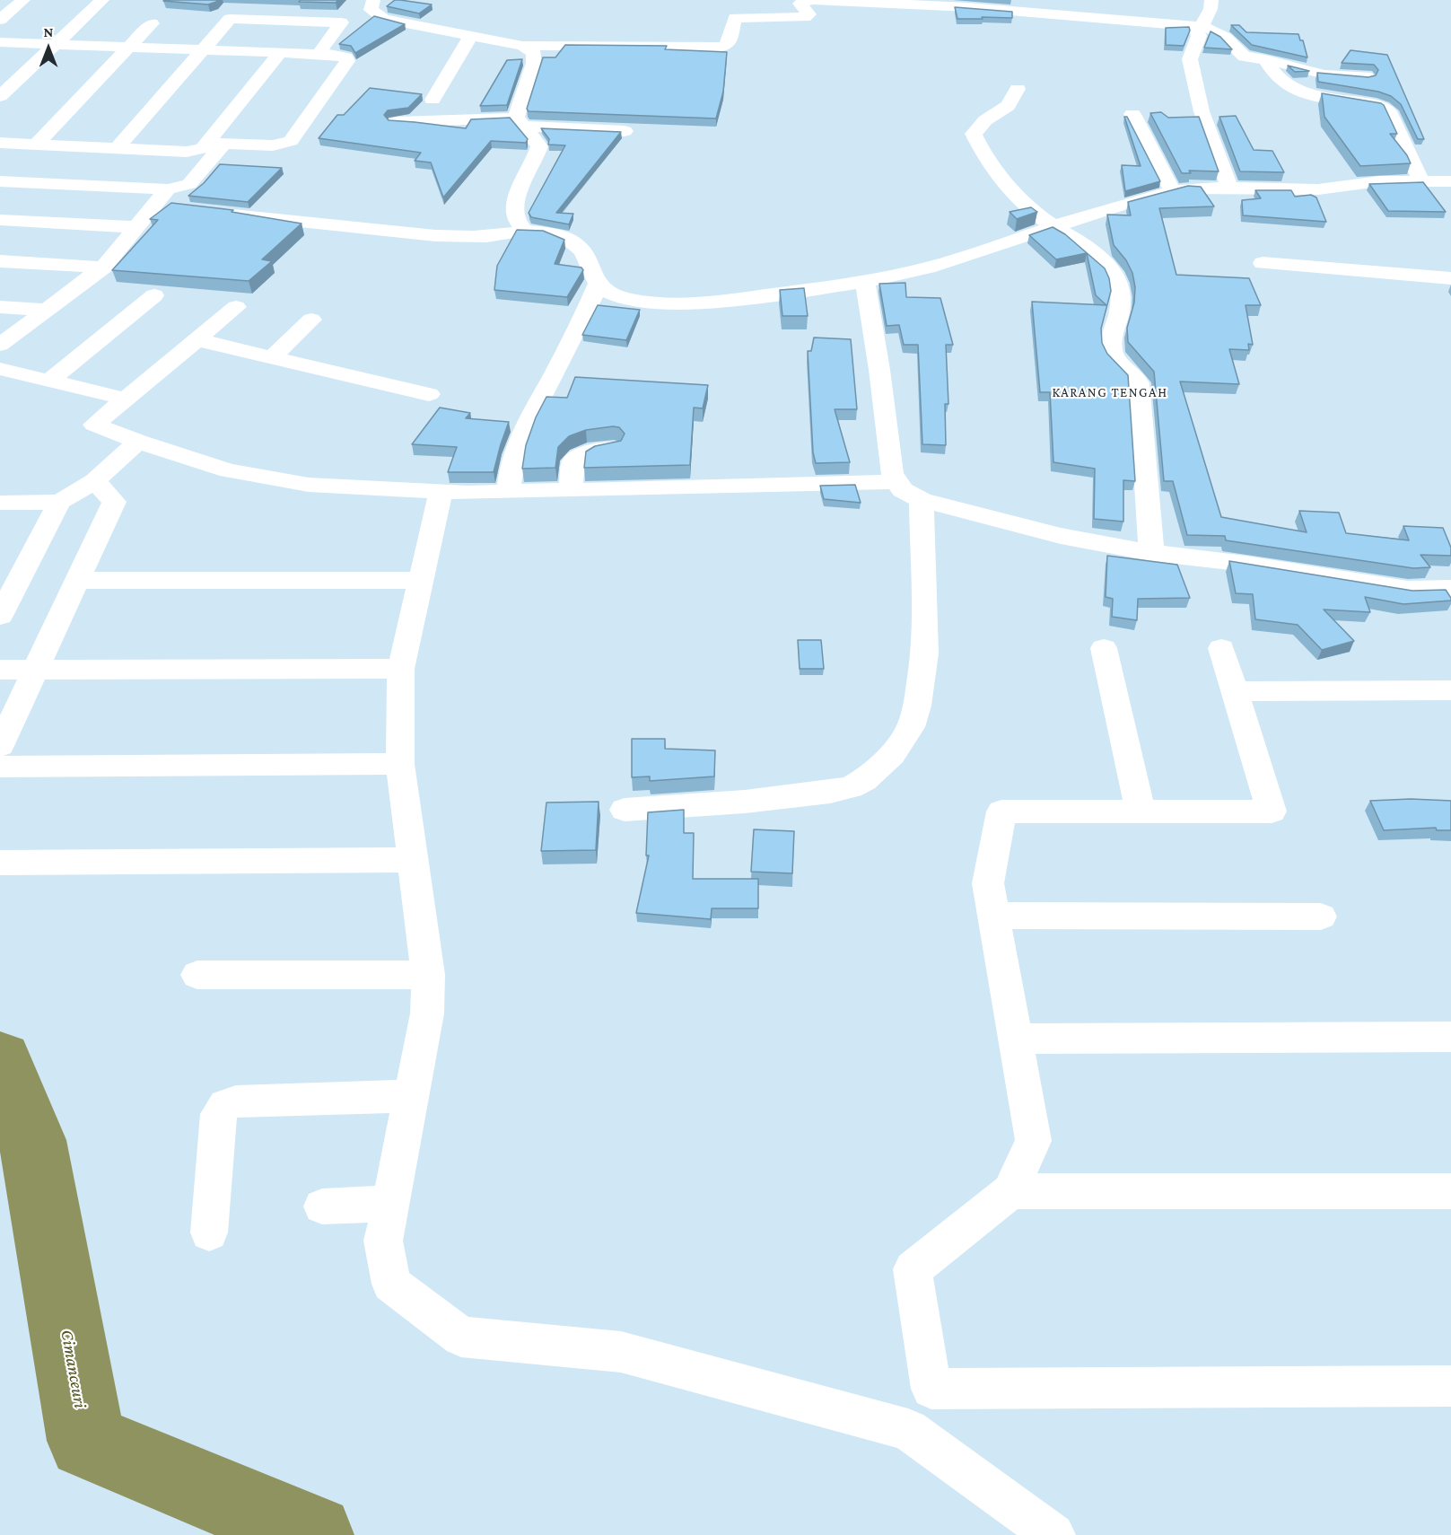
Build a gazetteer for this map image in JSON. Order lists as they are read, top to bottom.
{
  "districts": ["KARANG TENGAH"],
  "water": ["Cimanceuri"],
  "north": "top"
}
